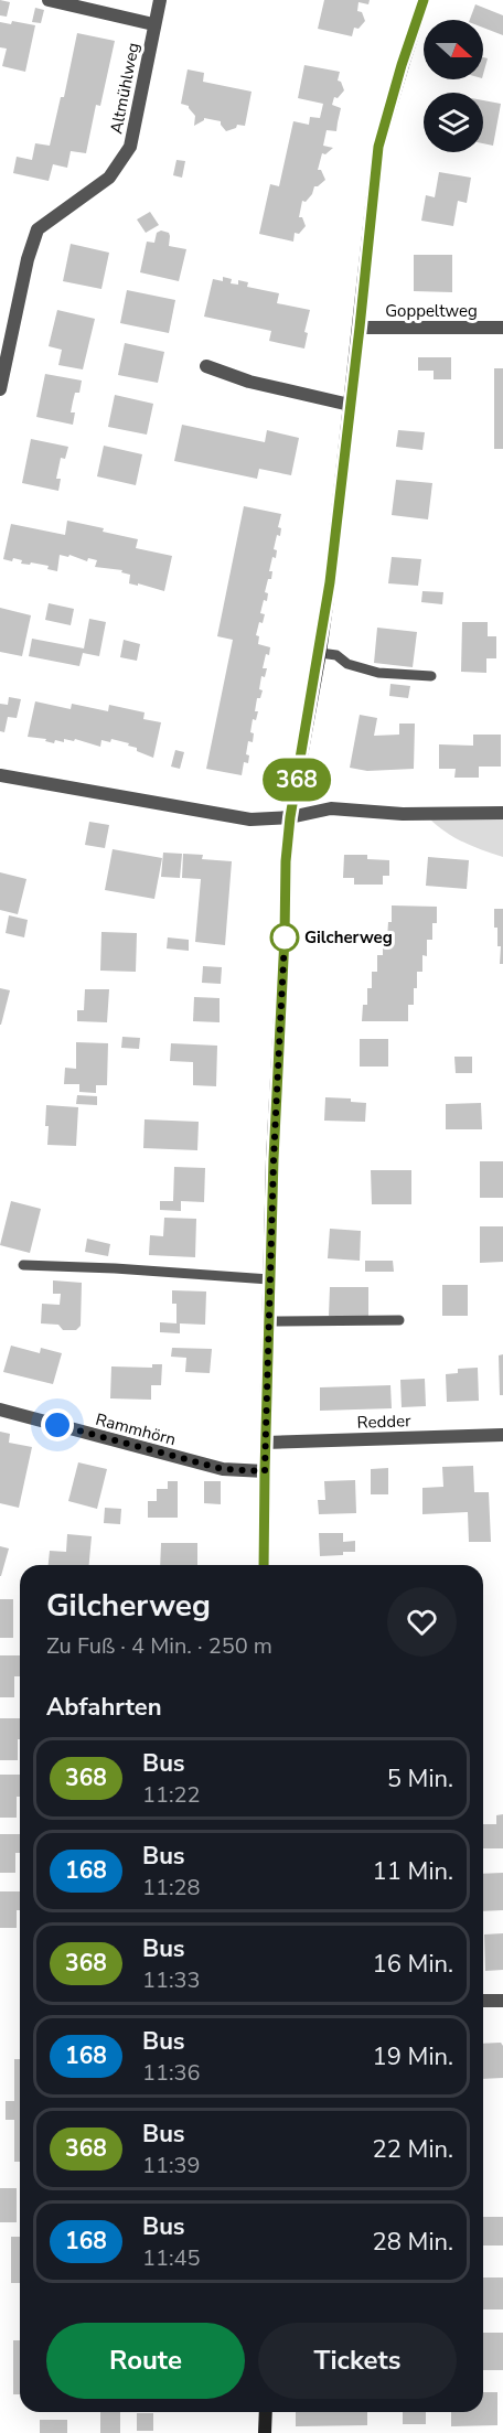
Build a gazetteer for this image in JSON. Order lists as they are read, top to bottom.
{
  "streets": {
    "street": [
      "Altmühlweg",
      "Goppeltweg",
      "Redder",
      "Rammhörn"
    ]
  },
  "places": ["Gilcherweg"],
  "lines": ["bus line 368"],
  "north": "right",
  "page": {
    "on_map": "368",
    "heading": [
      ["Gilcherweg", "Zu Fuß · 4 Min. · 250 m"],
      "Abfahrten"
    ],
    "list": [
      {
        "mark": "368",
        "name": "Bus",
        "note": "11:22",
        "value": "5 Min."
      },
      {
        "mark": "168",
        "name": "Bus",
        "note": "11:28",
        "value": "11 Min."
      },
      {
        "mark": "368",
        "name": "Bus",
        "note": "11:33",
        "value": "16 Min."
      },
      {
        "mark": "168",
        "name": "Bus",
        "note": "11:36",
        "value": "19 Min."
      },
      {
        "mark": "368",
        "name": "Bus",
        "note": "11:39",
        "value": "22 Min."
      },
      {
        "mark": "168",
        "name": "Bus",
        "note": "11:45",
        "value": "28 Min."
      }
    ],
    "buttons": ["Route", "Tickets"]
  }
}
